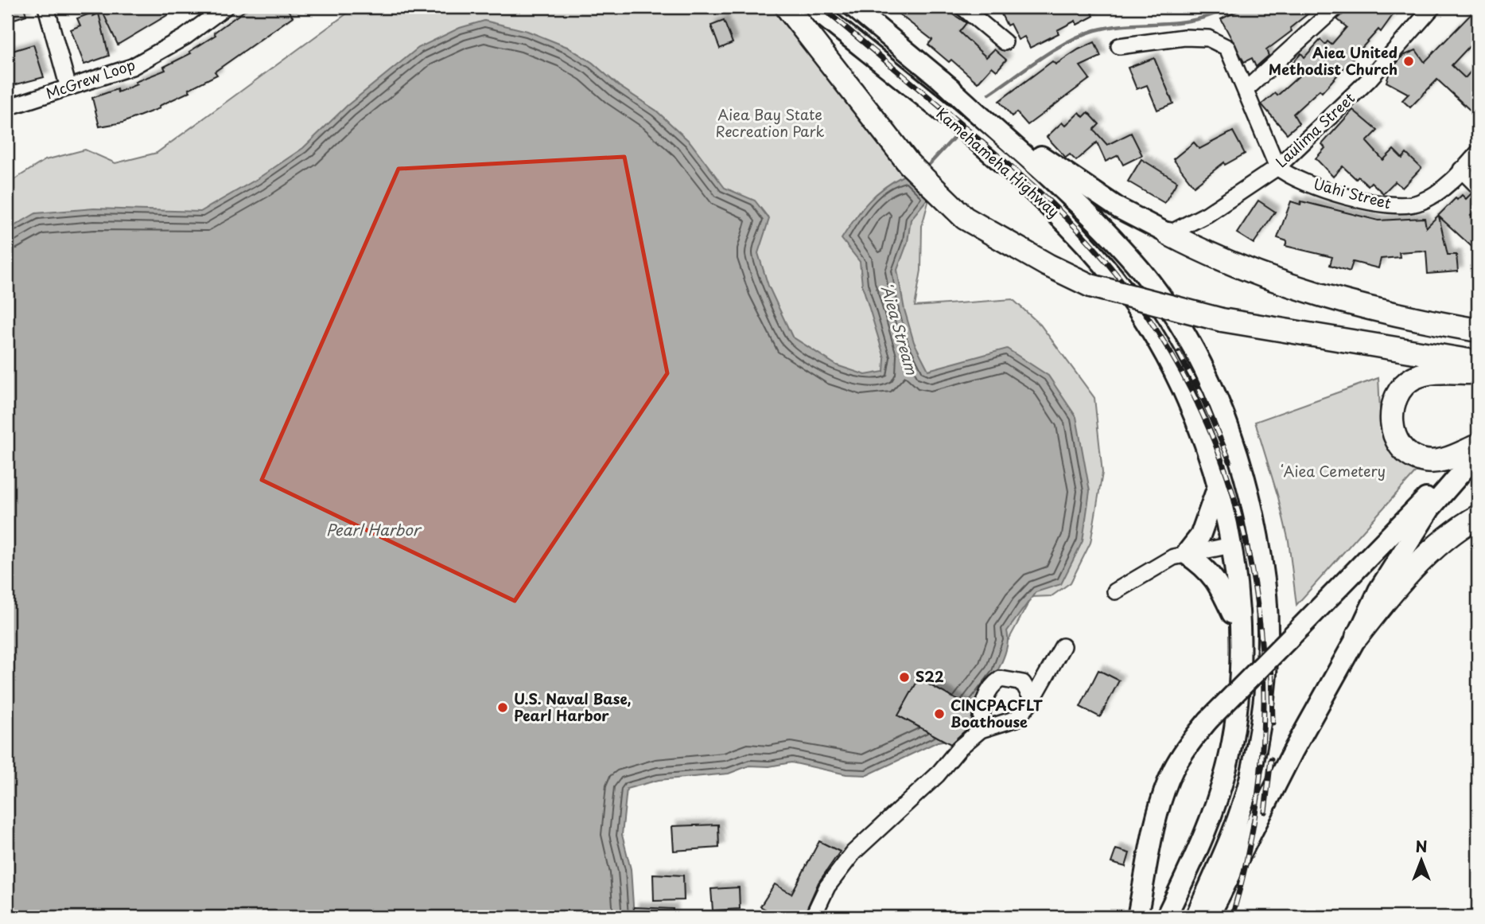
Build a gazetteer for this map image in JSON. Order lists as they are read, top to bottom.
{
  "streets": {
    "main road": ["Kamehameha Highway"],
    "street": ["McGrew Loop", "Laulima Street", "Uahi Street"]
  },
  "crossings": [
    ["Laulima Street", "Kamehameha Highway"],
    ["Laulima Street", "Uahi Street"]
  ],
  "water": ["ʻAiea Stream", "Pearl Harbor"],
  "parks": ["Aiea Bay State Recreation Park", "ʻAiea Cemetery"],
  "places": [
    "Aiea United Methodist Church",
    "S22",
    "U.S. Naval Base, Pearl Harbor",
    "CINCPACFLT Boathouse"
  ],
  "north": "top"
}
